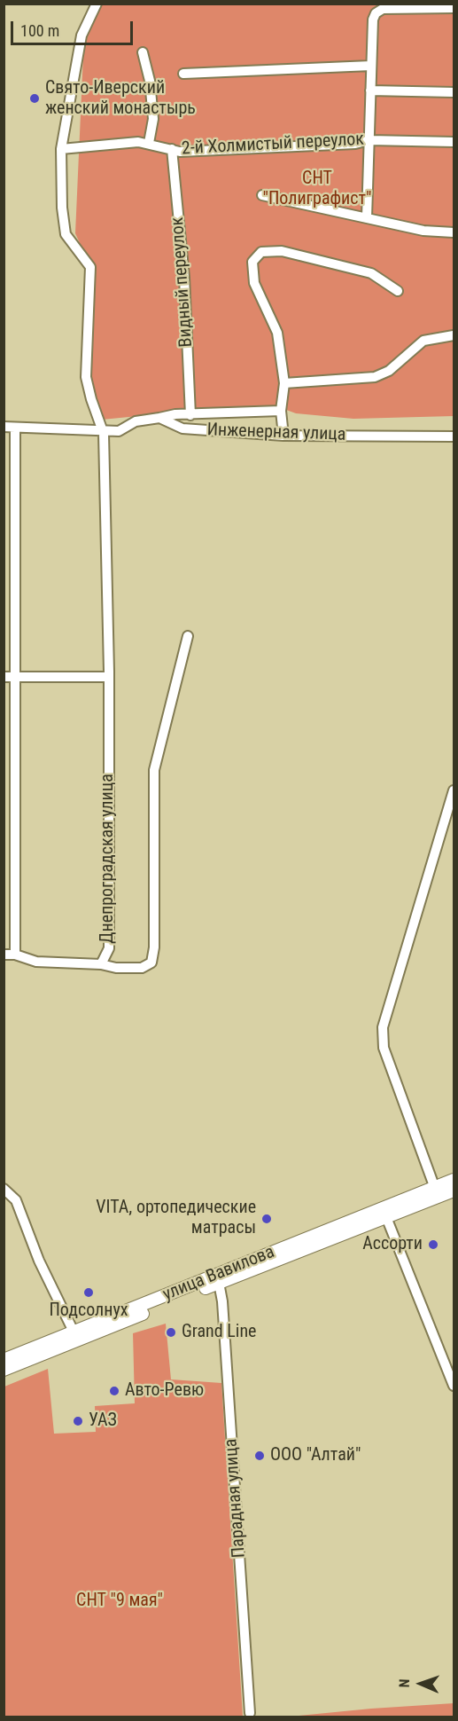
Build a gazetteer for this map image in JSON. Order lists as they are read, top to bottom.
{
  "streets": {
    "main road": ["улица Вавилова"],
    "street": [
      "2-й Холмистый переулок",
      "Видный переулок",
      "Инженерная улица",
      "Днепроградская улица",
      "Парадная улица"
    ]
  },
  "crossings": [
    ["2-й Холмистый переулок", "Видный переулок"],
    ["улица Вавилова", "Парадная улица"]
  ],
  "parks": ["СНТ \"Полиграфист\"", "СНТ \"9 мая\""],
  "places": [
    "Свято-Иверский женский монастырь",
    "VITA, ортопедические матрасы",
    "Ассорти",
    "Подсолнух",
    "Grand Line",
    "Авто-Ревю",
    "УАЗ",
    "ООО \"Алтай\""
  ],
  "scale_bar": "100 m",
  "north": "left"
}
